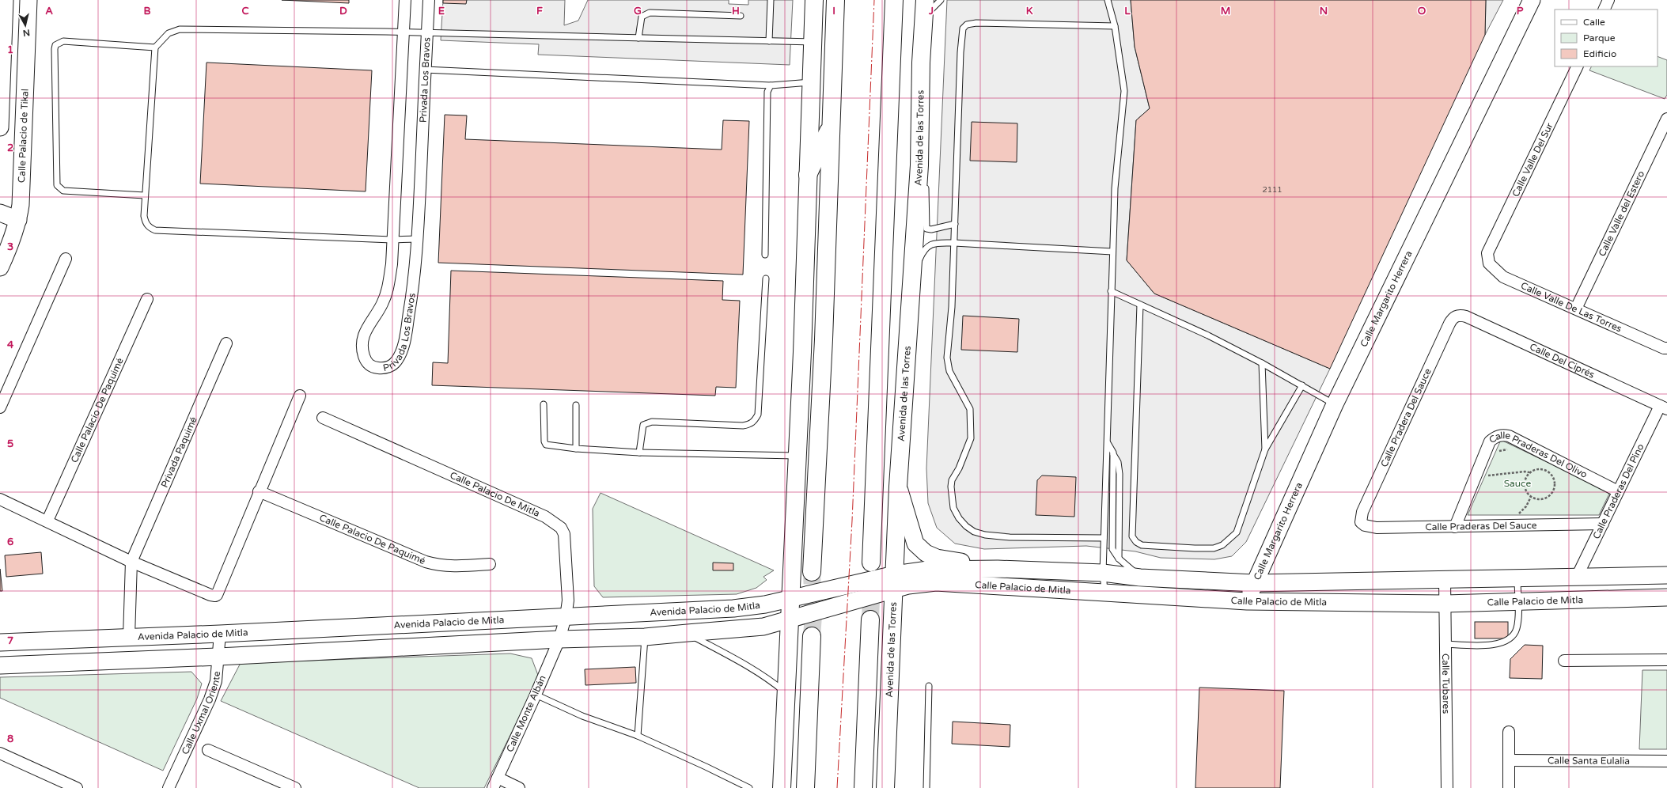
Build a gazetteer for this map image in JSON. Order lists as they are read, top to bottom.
{
  "streets": {
    "main road": [
      "Calle Palacio de Tikal",
      "Avenida de las Torres",
      "Calle Margarito Herrera",
      "Calle Palacio de Mitla",
      "Avenida Palacio de Mitla"
    ],
    "street": [
      "Privada Los Bravos",
      "Calle Valle Del Sur",
      "Calle Valle del Estero",
      "Calle Valle De Las Torres",
      "Calle Del Ciprés",
      "Calle Palacio De Paquimé",
      "Calle Pradera Del Sauce",
      "Privada Paquimé",
      "Calle Praderas Del Olivo",
      "Calle Praderas Del Pino",
      "Calle Palacio De Mitla",
      "Calle Praderas Del Sauce",
      "Calle Tubares",
      "Calle Uxmal Oriente",
      "Calle Monte Albán",
      "Calle Santa Eulalia"
    ]
  },
  "crossings": [
    ["Avenida de las Torres", "Calle Palacio de Mitla"],
    ["Avenida de las Torres", "Avenida Palacio de Mitla"],
    ["Calle Valle Del Sur", "Calle Valle De Las Torres"],
    ["Calle Valle del Estero", "Calle Valle De Las Torres"],
    ["Calle Margarito Herrera", "Calle Palacio de Mitla"],
    ["Calle Del Ciprés", "Calle Pradera Del Sauce"],
    ["Calle Del Ciprés", "Calle Praderas Del Pino"],
    ["Calle Pradera Del Sauce", "Calle Praderas Del Sauce"],
    ["Calle Praderas Del Olivo", "Calle Praderas Del Pino"],
    ["Calle Praderas Del Olivo", "Calle Praderas Del Sauce"],
    ["Calle Praderas Del Pino", "Calle Praderas Del Sauce"],
    ["Calle Praderas Del Pino", "Calle Palacio de Mitla"],
    ["Calle Palacio De Mitla", "Avenida Palacio de Mitla"],
    ["Calle Palacio De Mitla", "Calle Monte Albán"],
    ["Calle Palacio de Mitla", "Avenida Palacio de Mitla"],
    ["Calle Palacio de Mitla", "Calle Tubares"],
    ["Avenida Palacio de Mitla", "Calle Uxmal Oriente"]
  ],
  "parks": ["Sauce"],
  "house_numbers": ["2111"],
  "legend": ["Calle", "Parque", "Edificio"],
  "north": "bottom",
  "grid": {
    "columns": [
      "A",
      "B",
      "C",
      "D",
      "E",
      "F",
      "G",
      "H",
      "I",
      "J",
      "K",
      "L",
      "M",
      "N",
      "O",
      "P"
    ],
    "rows": [
      "1",
      "2",
      "3",
      "4",
      "5",
      "6",
      "7",
      "8"
    ]
  }
}
